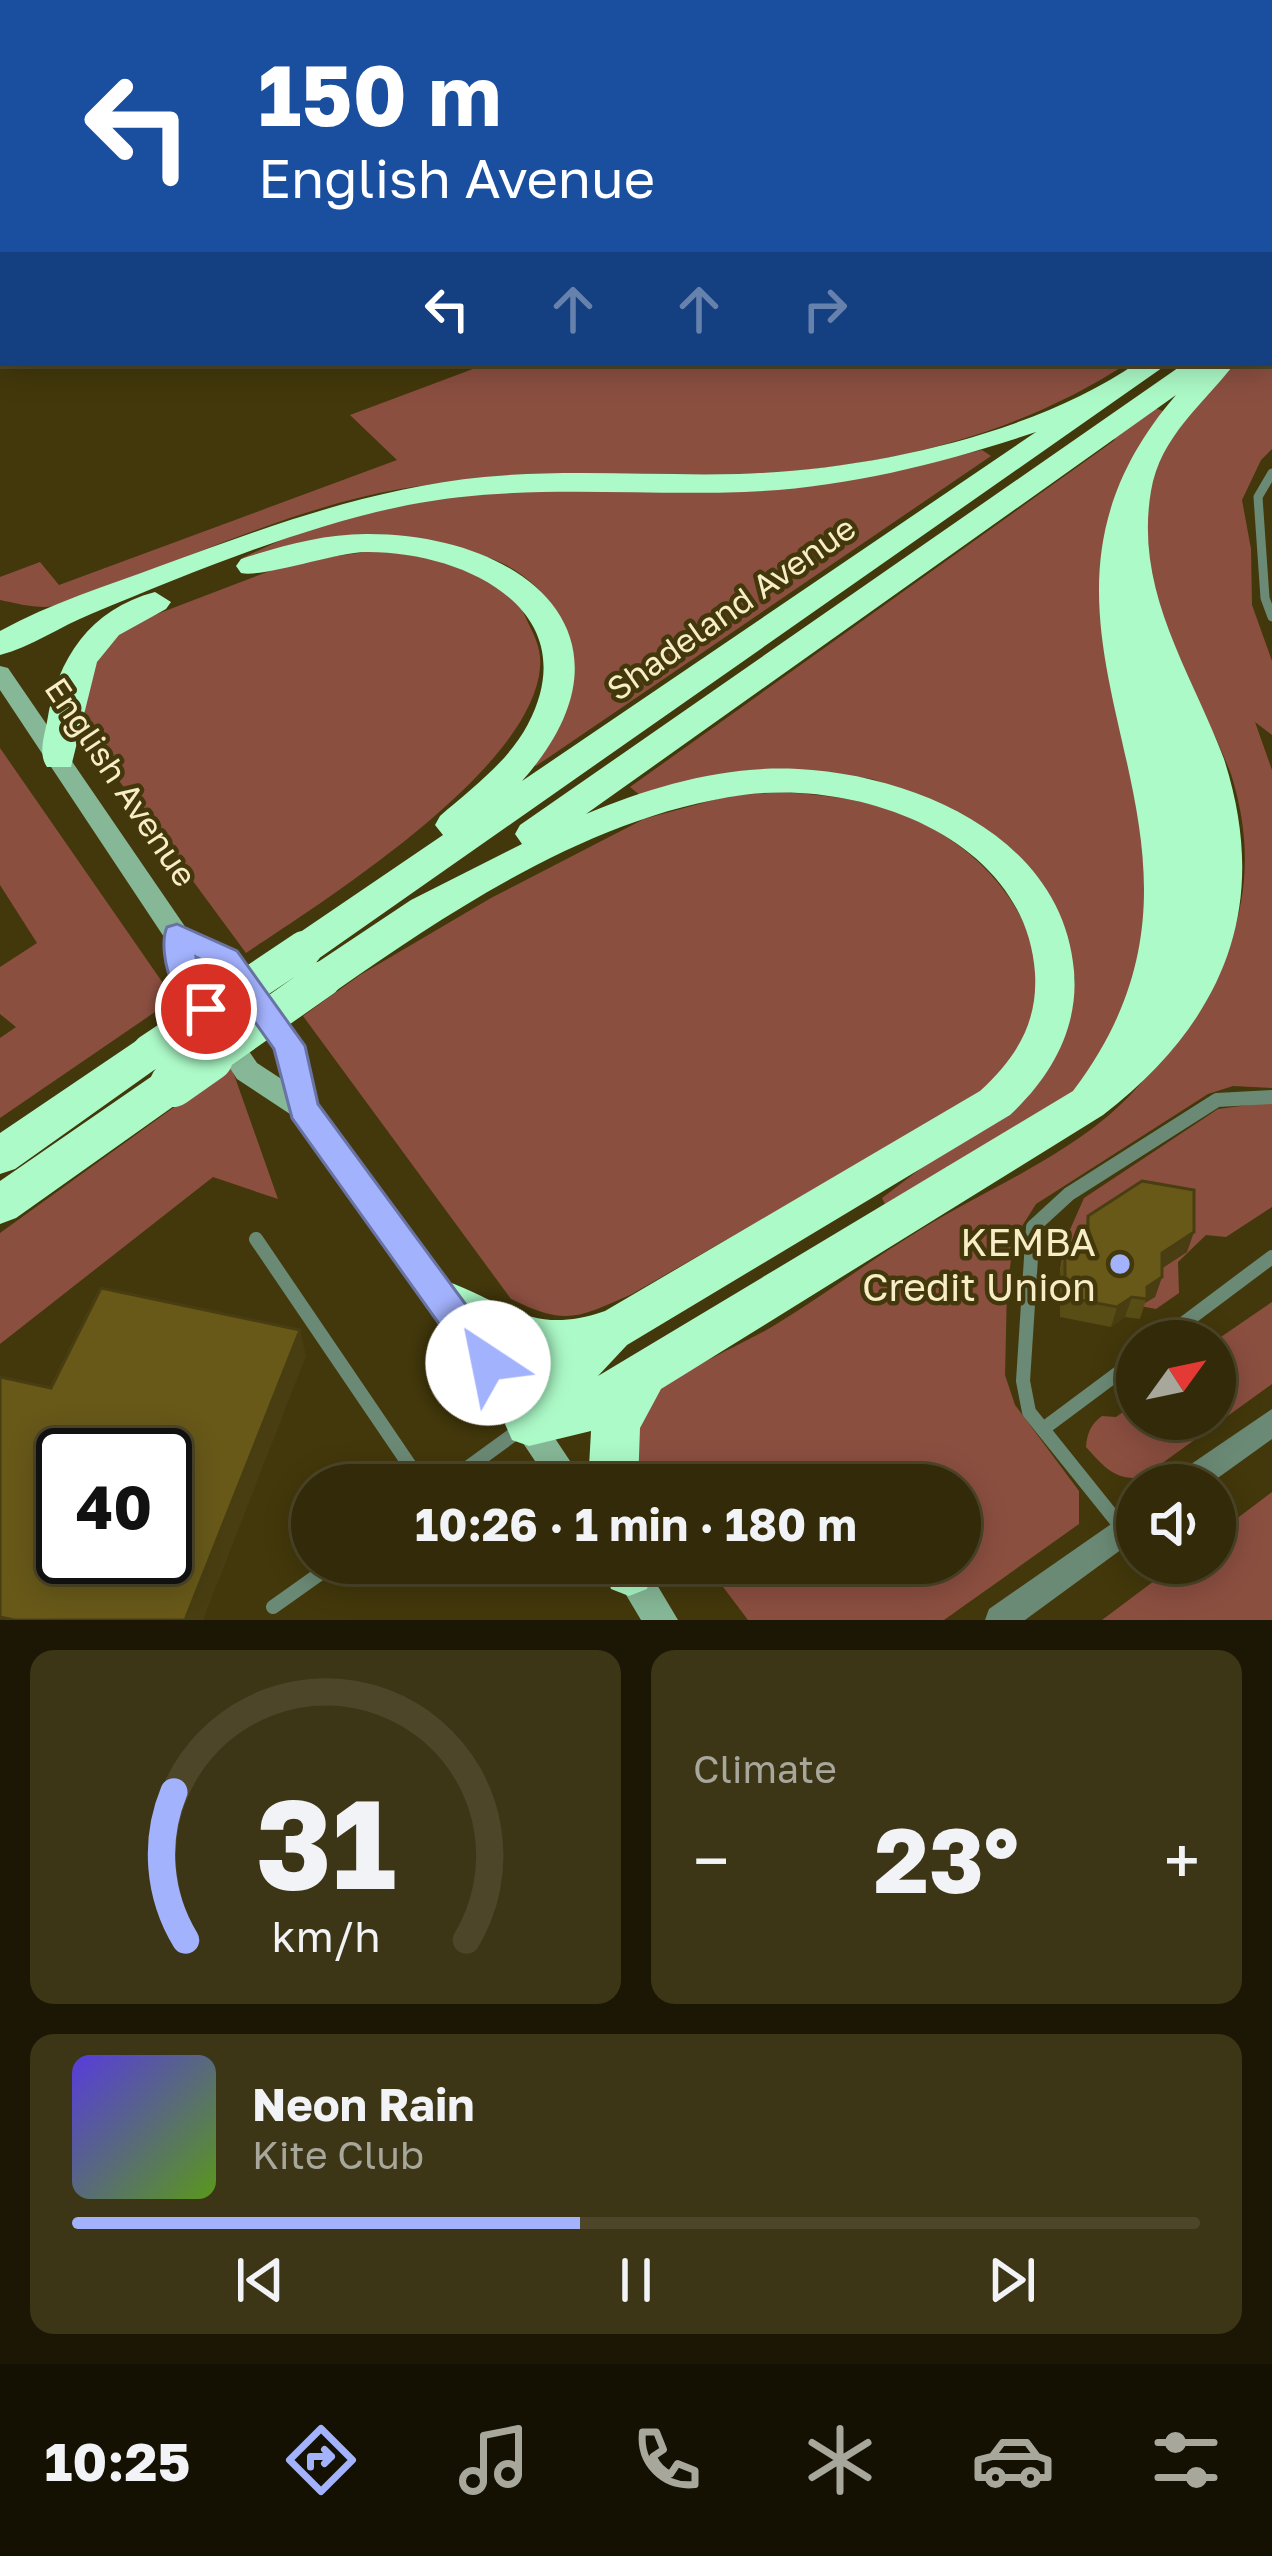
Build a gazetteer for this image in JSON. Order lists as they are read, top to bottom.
{
  "streets": {
    "highway": ["Shadeland Avenue"],
    "street": ["English Avenue"]
  },
  "places": ["KEMBA Credit Union"],
  "north": "top right",
  "page": {
    "turn": ["150 m", "English Avenue"],
    "limit": "40",
    "trip": "10:26 · 1 min · 180 m",
    "tile": "Climate",
    "heat": ["−", "23°", "+"],
    "song": ["Neon Rain", "Kite Club"],
    "tabs": "10:25",
    "gauge": ["31", "km/h"]
  }
}
